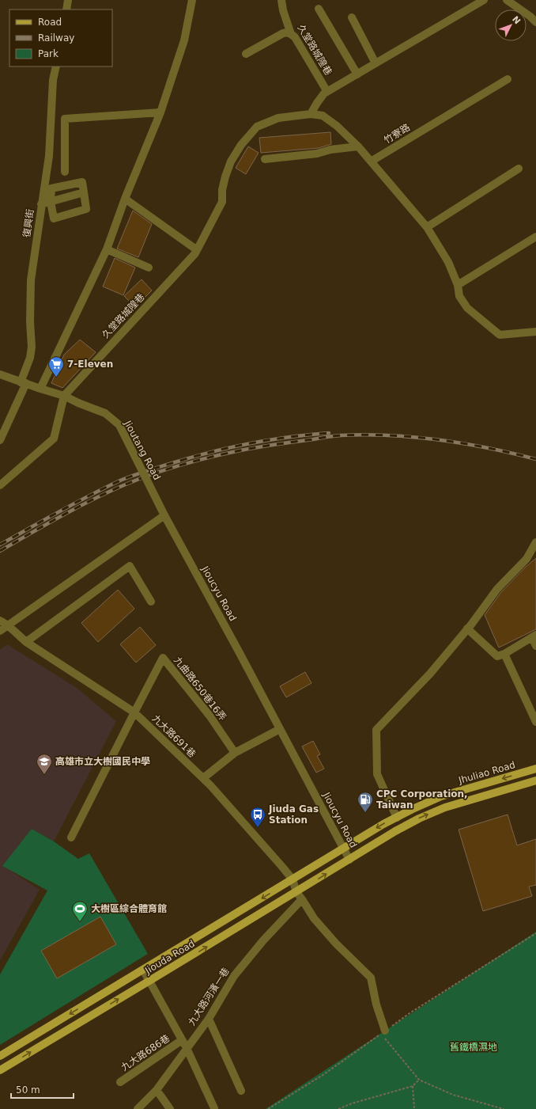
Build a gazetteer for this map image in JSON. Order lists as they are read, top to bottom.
{
  "streets": {
    "main road": ["Jhuliao Road", "Jiouda Road"],
    "street": [
      "久堂路城隍巷",
      "竹寮路",
      "復興街",
      "Jioutang Road",
      "Jioucyu Road",
      "九曲路650巷16弄",
      "九大路691巷",
      "九大路河濱一巷",
      "九大路686巷"
    ]
  },
  "crossings": [
    ["久堂路城隍巷", "竹寮路"],
    ["久堂路城隍巷", "Jioutang Road"],
    ["復興街", "Jioutang Road"],
    ["Jioutang Road", "Jioucyu Road"],
    ["Jioucyu Road", "Jhuliao Road"],
    ["Jioucyu Road", "Jiouda Road"],
    ["九曲路650巷16弄", "九大路691巷"],
    ["九大路691巷", "Jiouda Road"],
    ["Jhuliao Road", "Jiouda Road"],
    ["Jiouda Road", "九大路686巷"],
    ["九大路河濱一巷", "九大路686巷"]
  ],
  "parks": ["舊鐵橋濕地"],
  "places": {
    "supermarket": ["7-Eleven"],
    "school or university": ["高雄市立大樹國民中學"],
    "fuel station": ["CPC Corporation, Taiwan"],
    "bus stop": ["Jiuda Gas Station"],
    "sports": ["大樹區綜合體育館"]
  },
  "legend": ["Road", "Railway", "Park"],
  "scale_bar": "50 m",
  "north": "top right"
}
